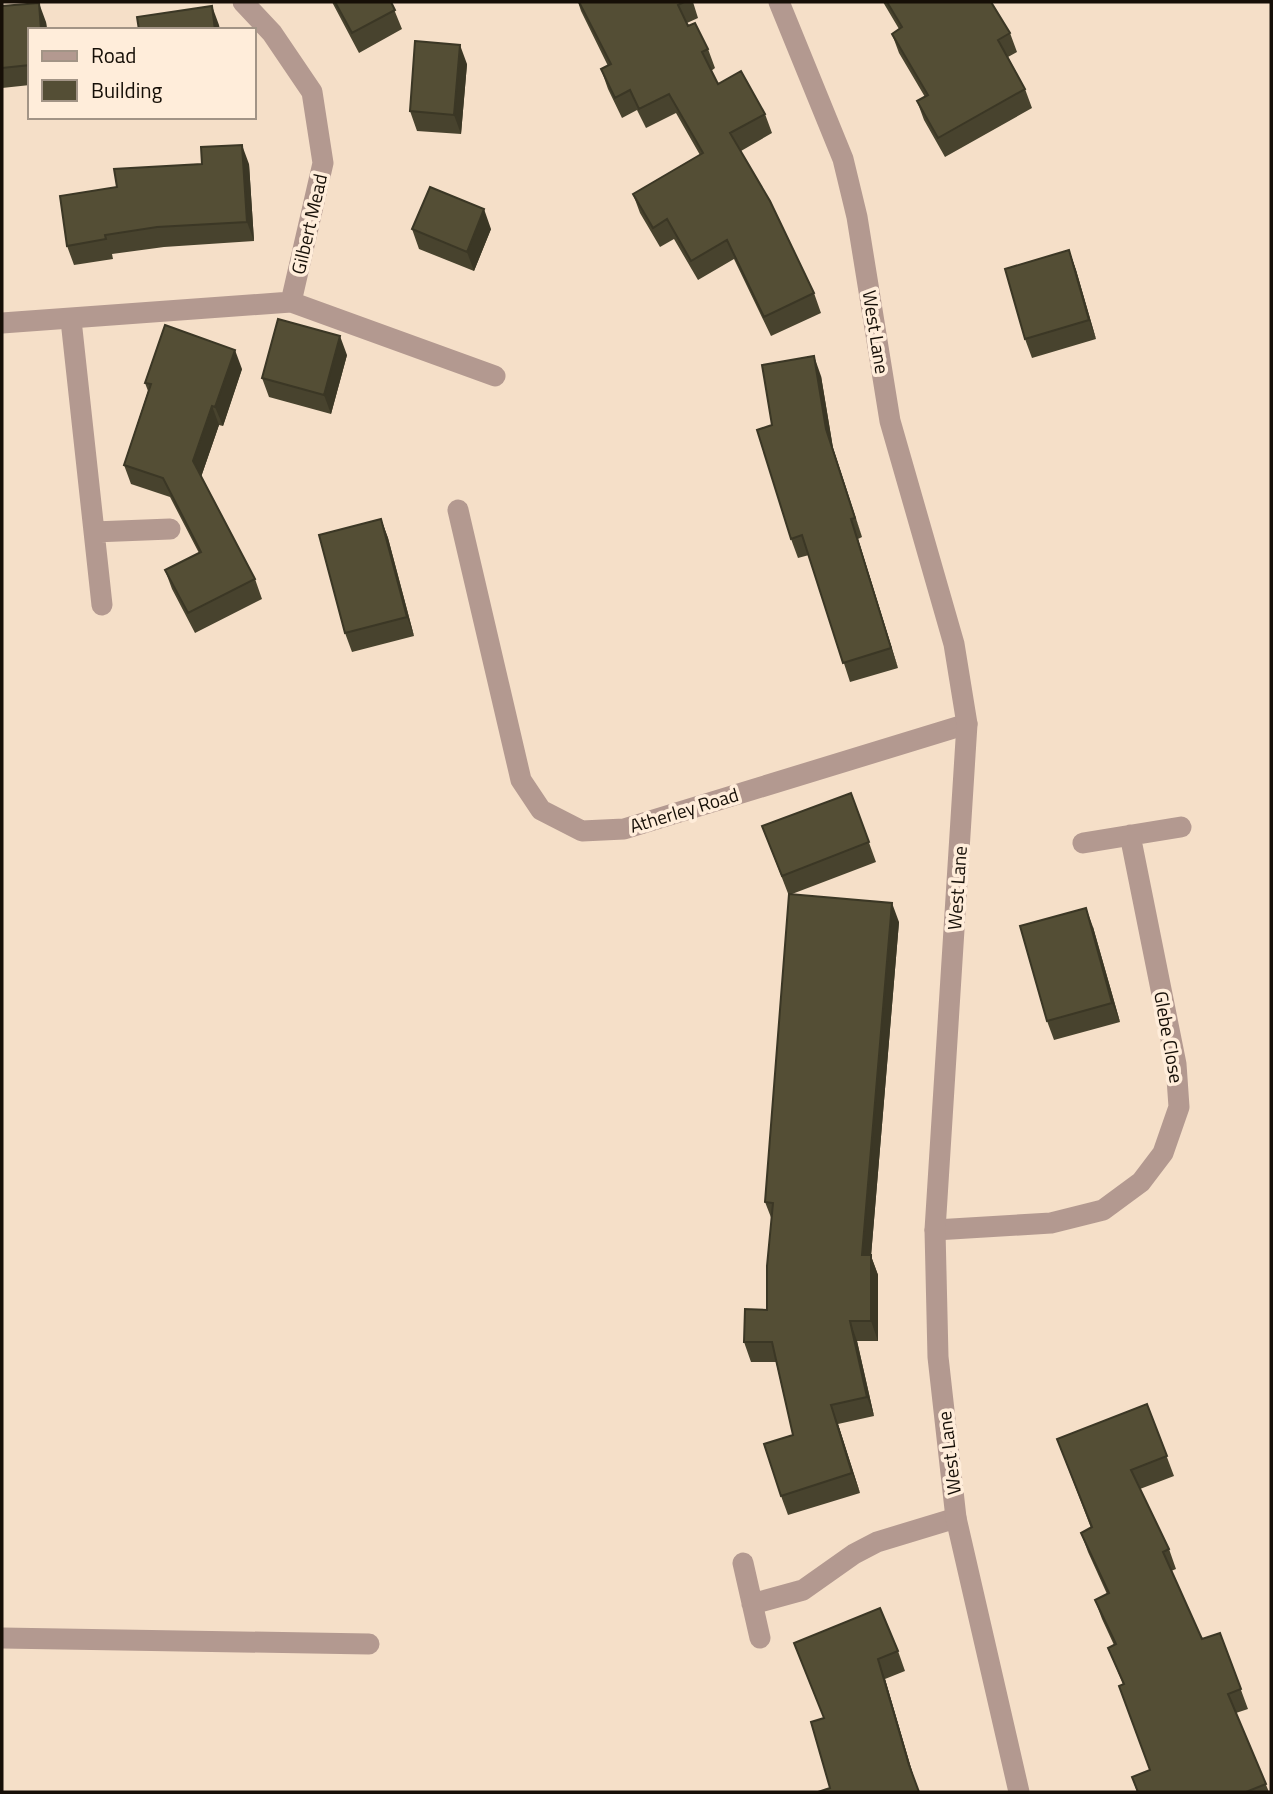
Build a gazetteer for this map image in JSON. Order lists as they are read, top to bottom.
{
  "streets": {
    "street": [
      "Gilbert Mead",
      "West Lane",
      "Atherley Road",
      "Glebe Close"
    ]
  },
  "crossings": [
    ["West Lane", "Atherley Road"],
    ["West Lane", "Glebe Close"]
  ],
  "legend": ["Road", "Building"]
}
